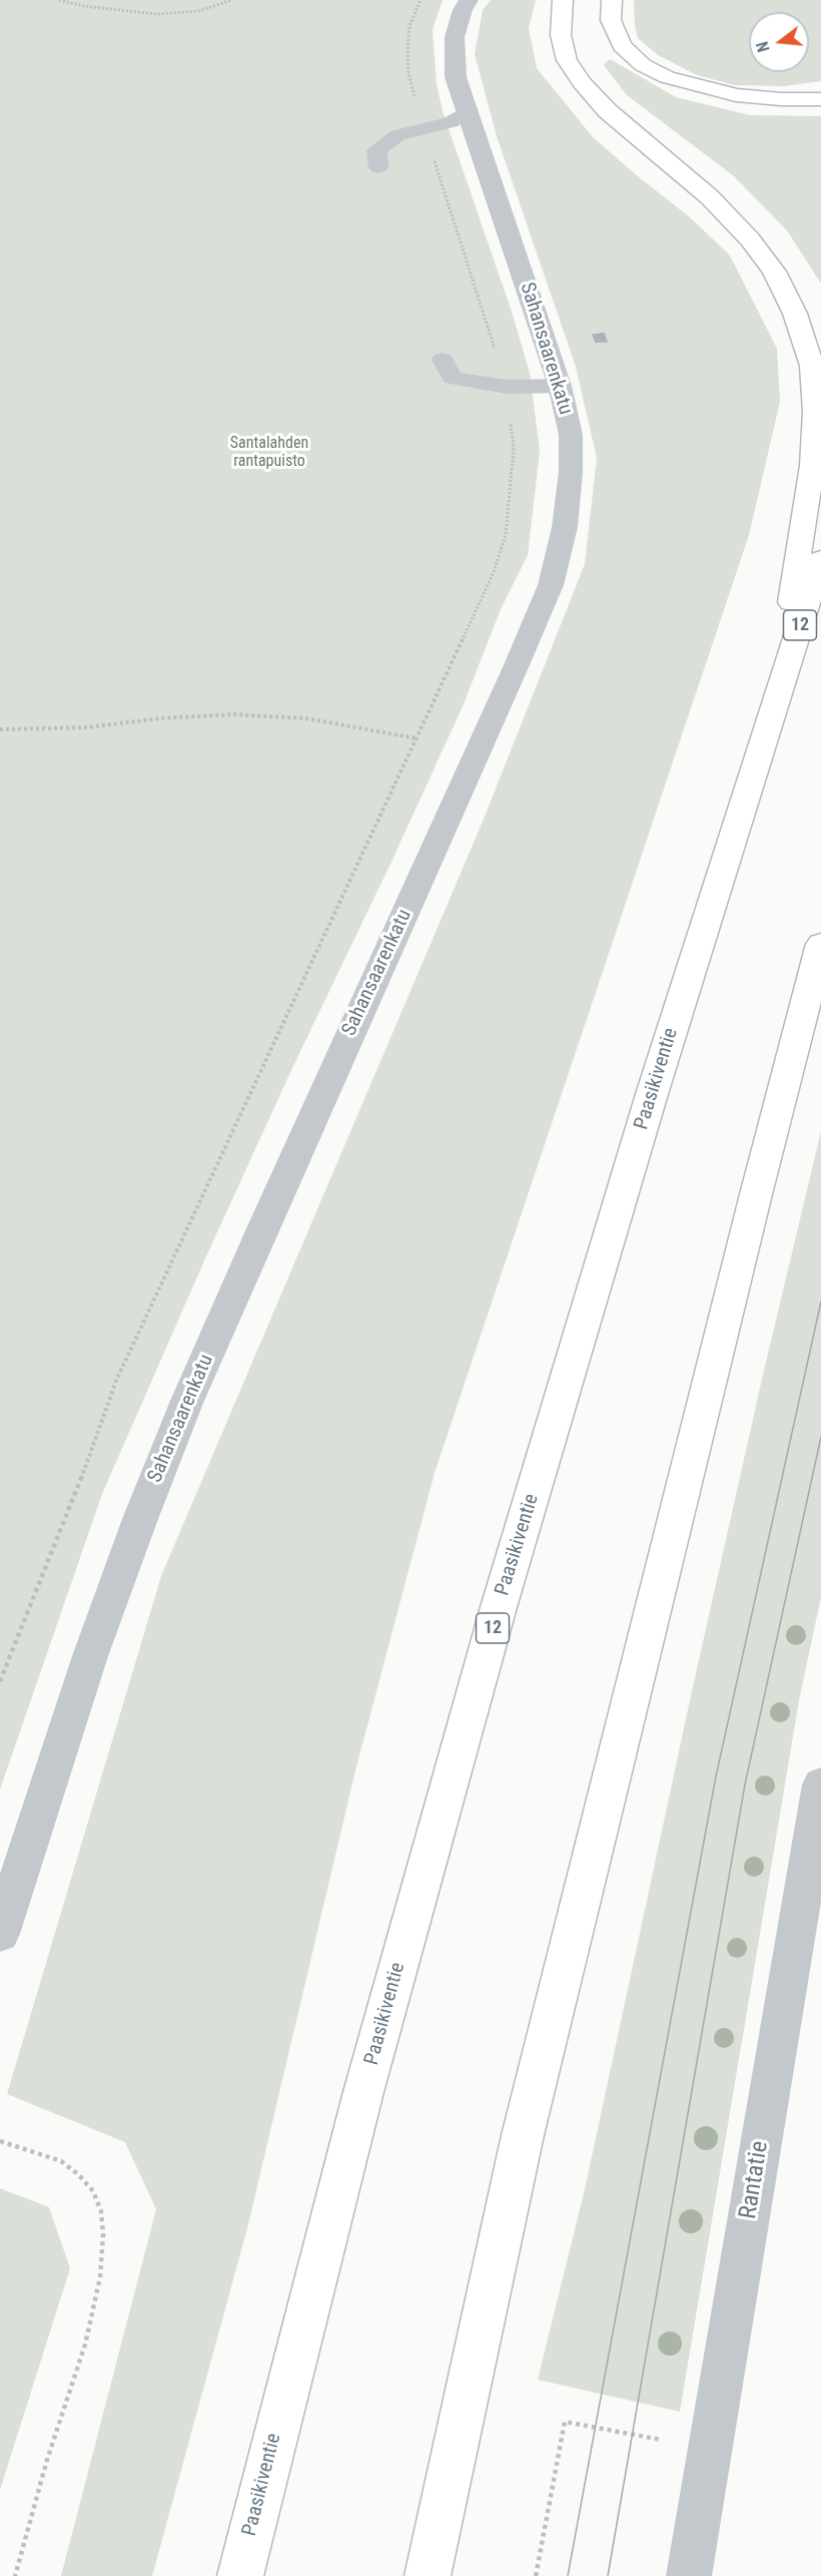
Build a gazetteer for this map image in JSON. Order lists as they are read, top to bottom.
{
  "streets": {
    "highway": ["12", "Paasikiventie"],
    "street": ["Sahansaarenkatu", "Rantatie"]
  },
  "parks": ["Santalahden rantapuisto"],
  "north": "left"
}
